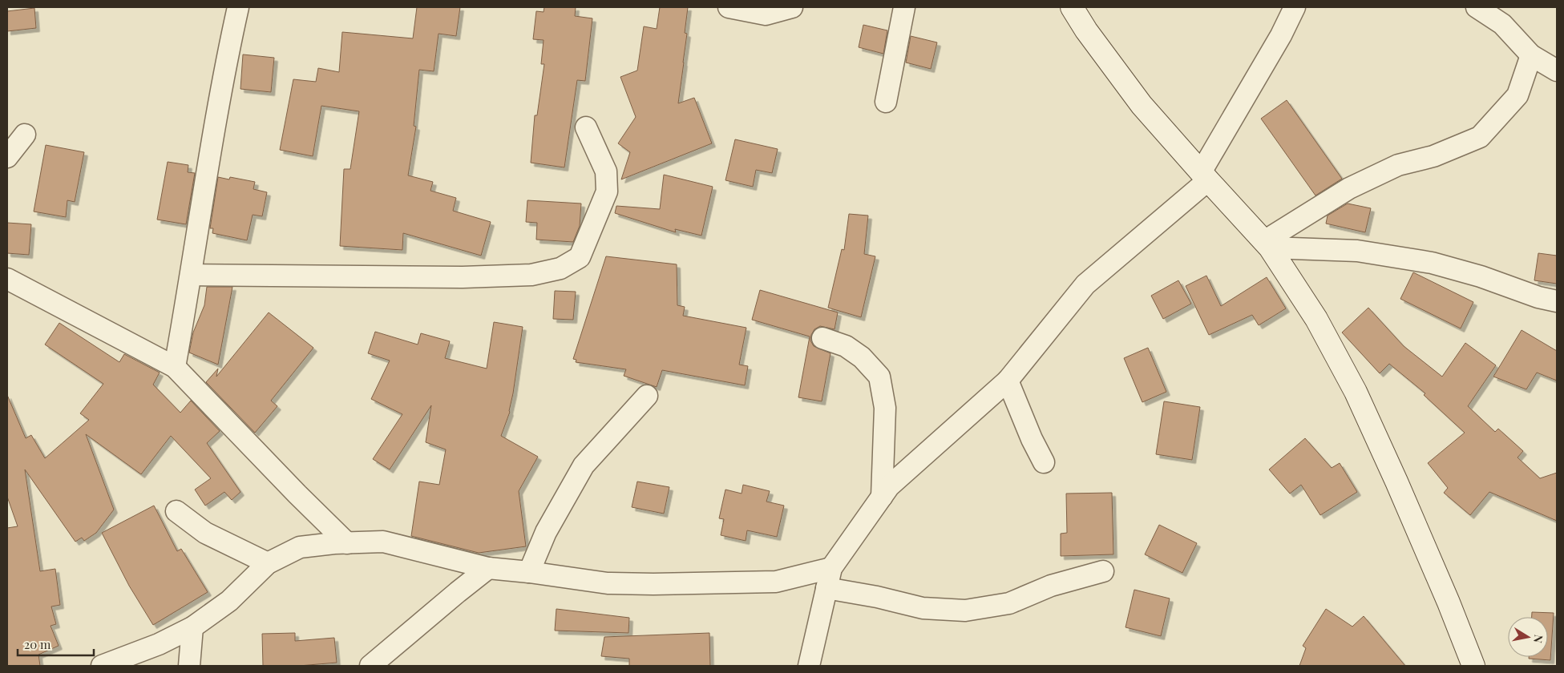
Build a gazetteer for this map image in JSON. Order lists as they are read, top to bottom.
{
  "scale_bar": "20 m",
  "north": "right"
}
